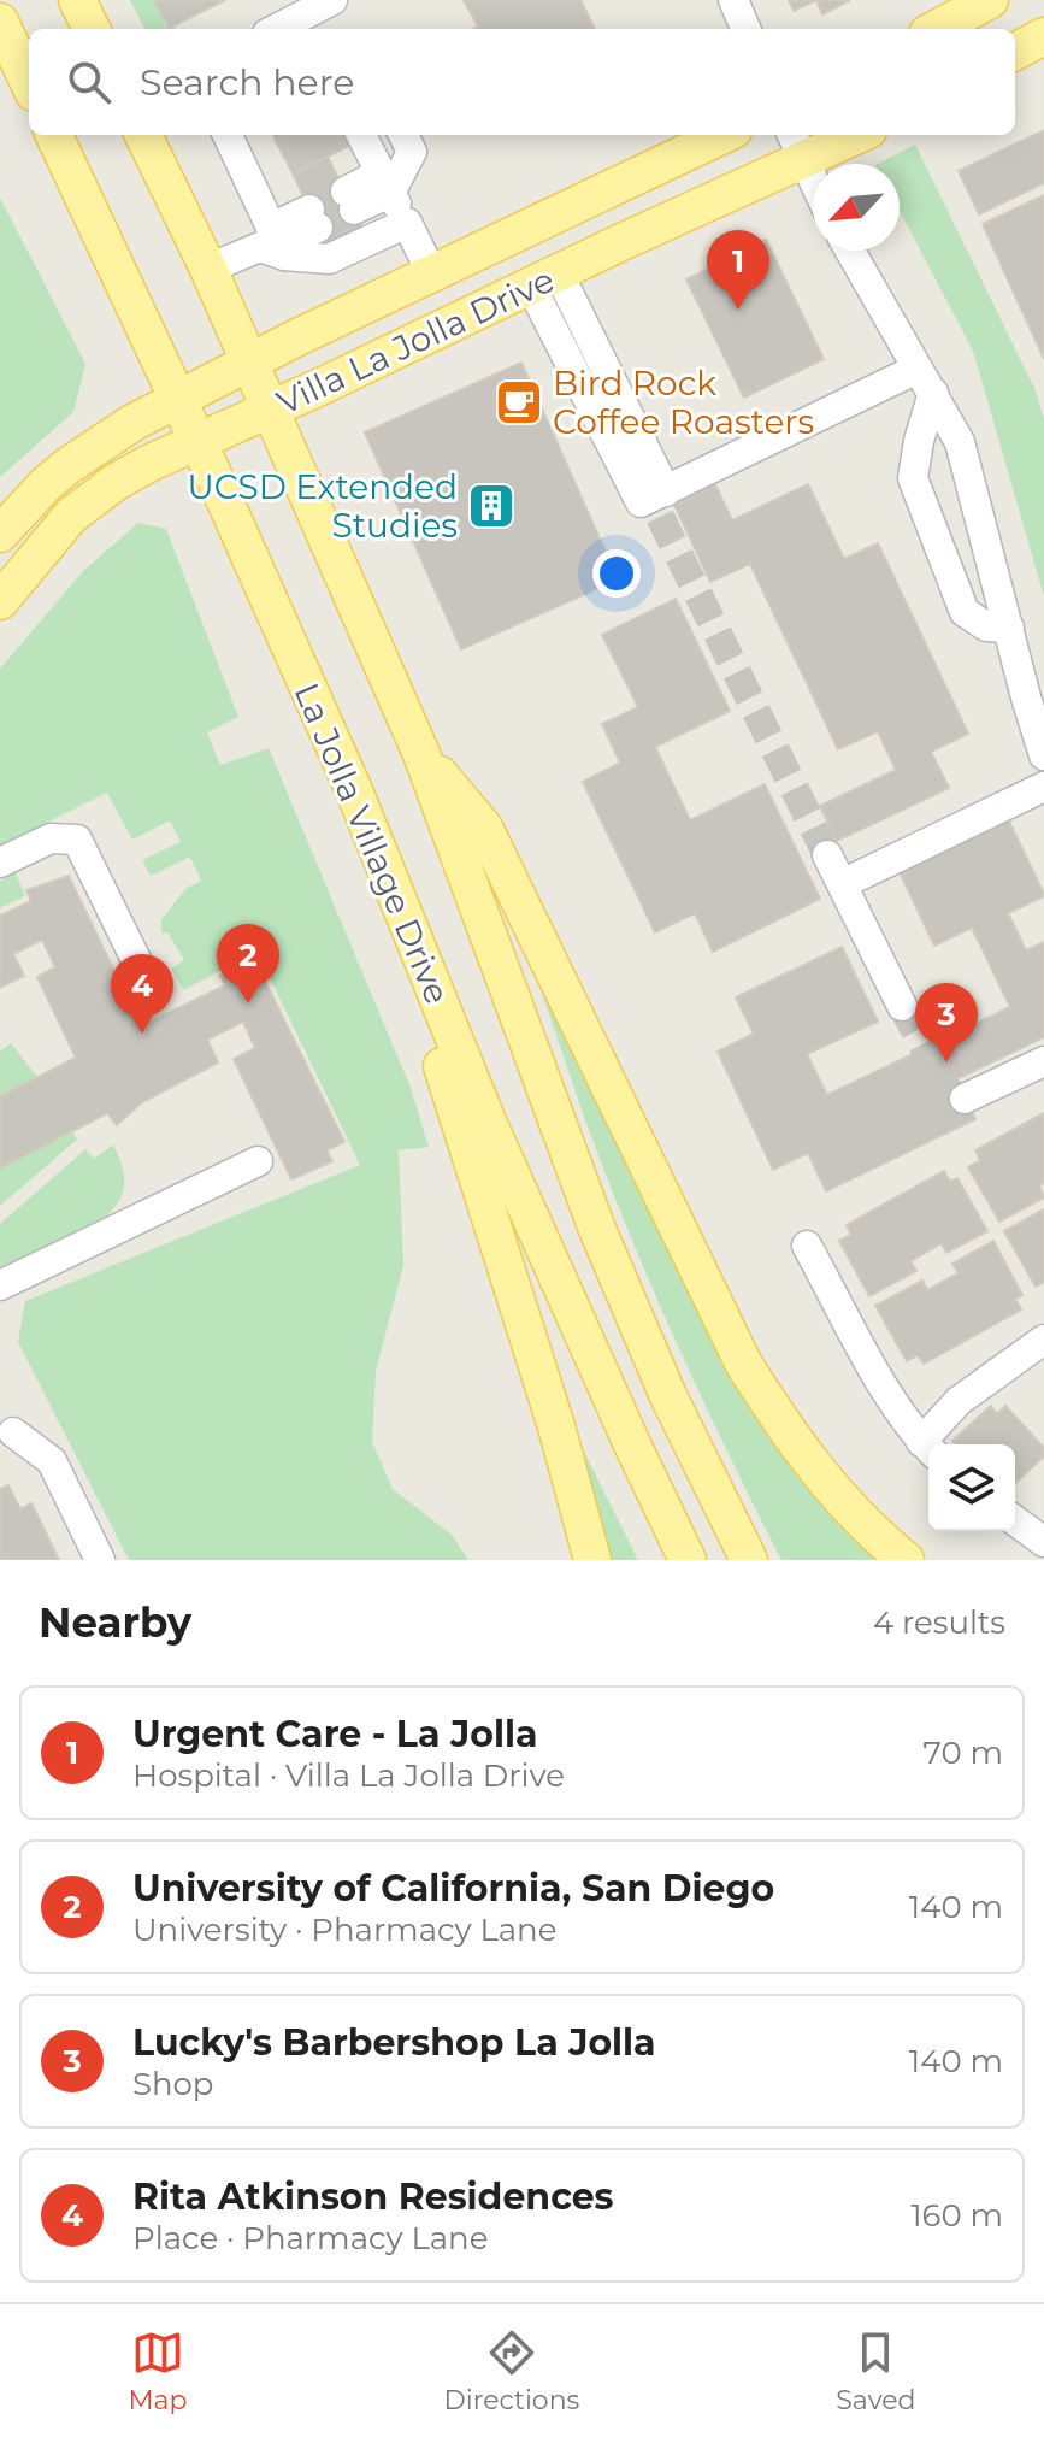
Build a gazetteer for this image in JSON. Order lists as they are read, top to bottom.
{
  "streets": {
    "main road": ["Villa La Jolla Drive", "La Jolla Village Drive"]
  },
  "crossings": [
    ["Villa La Jolla Drive", "La Jolla Village Drive"]
  ],
  "places": {
    "cafe": ["Bird Rock Coffee Roasters"],
    "building": ["UCSD Extended Studies"]
  },
  "north": "bottom left",
  "page": {
    "search": "Search here",
    "pins": [
      "1",
      "2",
      "4",
      "3"
    ],
    "heading": ["Nearby", "4 results"],
    "list": [
      {
        "mark": "1",
        "name": "Urgent Care - La Jolla",
        "note": "Hospital · Villa La Jolla Drive",
        "value": "70 m"
      },
      {
        "mark": "2",
        "name": "University of California, San Diego",
        "note": "University · Pharmacy Lane",
        "value": "140 m"
      },
      {
        "mark": "3",
        "name": "Lucky's Barbershop La Jolla",
        "note": "Shop",
        "value": "140 m"
      },
      {
        "mark": "4",
        "name": "Rita Atkinson Residences",
        "note": "Place · Pharmacy Lane",
        "value": "160 m"
      }
    ],
    "nav": ["Map", "Directions", "Saved"]
  }
}
